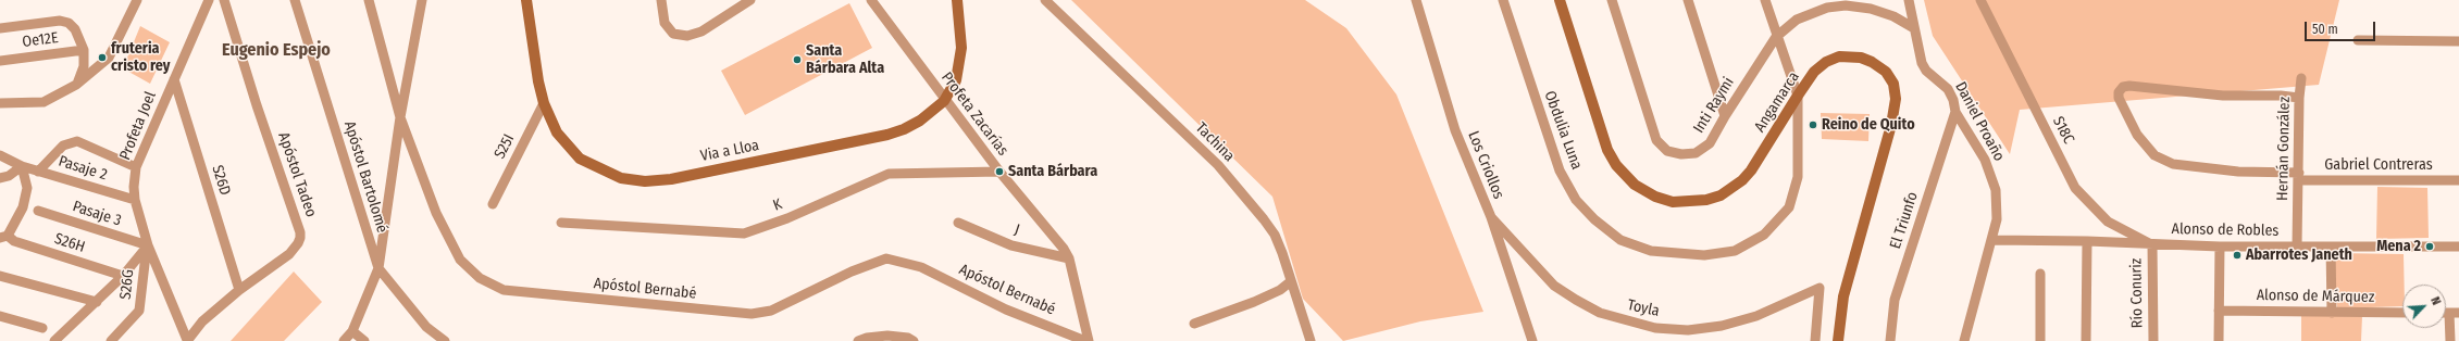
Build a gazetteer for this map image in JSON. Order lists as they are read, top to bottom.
{
  "streets": {
    "street": [
      "Oe12E",
      "Angamarca",
      "Inti Raymi",
      "Profeta Zacarías",
      "Daniel Proaño",
      "Profeta Joel",
      "Obdulia Luna",
      "S18C",
      "Tachina",
      "S25I",
      "Hernán González",
      "Via a Lloa",
      "Los Criollos",
      "Gabriel Contreras",
      "Pasaje 2",
      "Apóstol Tadeo",
      "Apóstol Bartolomé",
      "S26D",
      "K",
      "Pasaje 3",
      "El Triunfo",
      "J",
      "Alonso de Robles",
      "S26H",
      "S26G",
      "Apóstol Bernabé",
      "Río Conuriz",
      "Alonso de Márquez",
      "Toyla"
    ]
  },
  "crossings": [
    ["Angamarca", "Obdulia Luna"],
    ["Inti Raymi", "Daniel Proaño"],
    ["Profeta Zacarías", "Via a Lloa"],
    ["Profeta Zacarías", "K"],
    ["Profeta Zacarías", "J"],
    ["Daniel Proaño", "El Triunfo"],
    ["Daniel Proaño", "Alonso de Robles"],
    ["Profeta Joel", "Pasaje 2"],
    ["Profeta Joel", "Apóstol Tadeo"],
    ["Profeta Joel", "S26D"],
    ["Profeta Joel", "Pasaje 3"],
    ["Profeta Joel", "S26G"],
    ["S18C", "Alonso de Robles"],
    ["S18C", "Río Conuriz"],
    ["S25I", "Via a Lloa"],
    ["Hernán González", "Gabriel Contreras"],
    ["Hernán González", "Alonso de Robles"],
    ["Los Criollos", "Toyla"],
    ["Apóstol Tadeo", "S26D"],
    ["Pasaje 3", "S26G"],
    ["Alonso de Robles", "Río Conuriz"]
  ],
  "districts": ["Eugenio Espejo"],
  "places": [
    "fruteria cristo rey",
    "Santa Bárbara Alta",
    "Reino de Quito",
    "Santa Bárbara",
    "Mena 2",
    "Abarrotes Janeth"
  ],
  "scale_bar": "50 m",
  "north": "top right"
}
